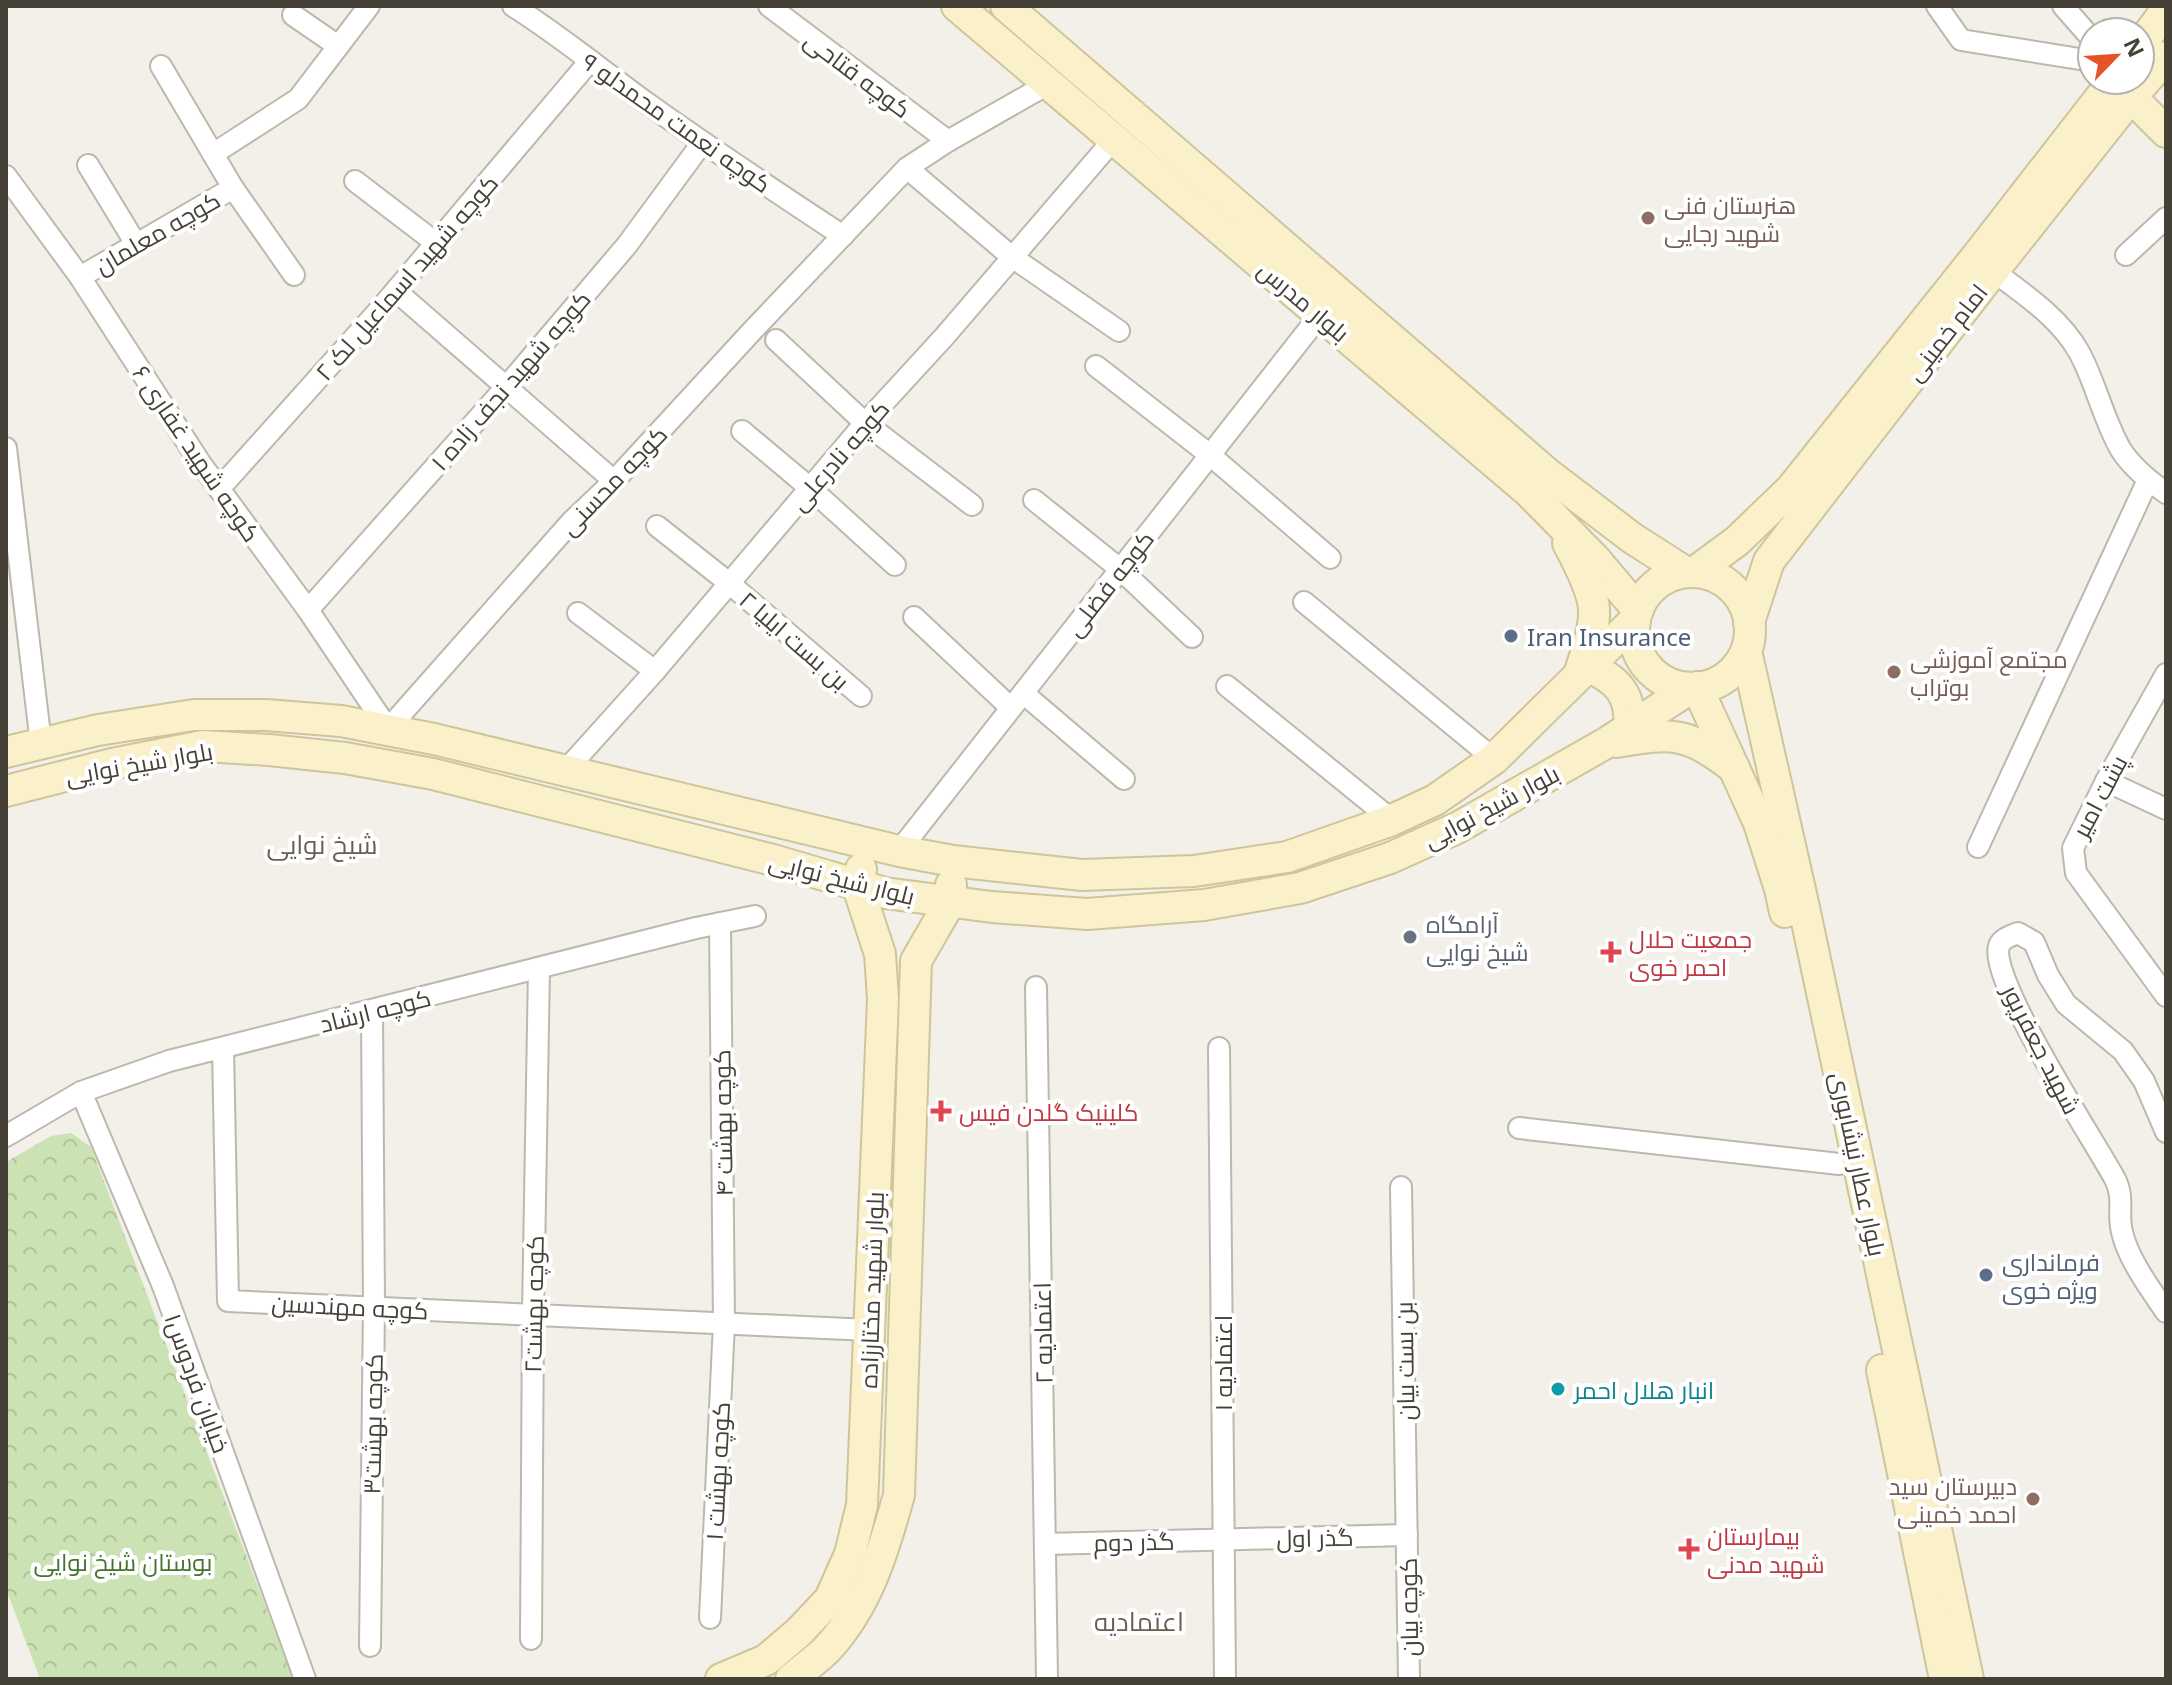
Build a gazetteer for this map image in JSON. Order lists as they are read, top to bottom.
{
  "streets": {
    "main road": [
      "بلوار مدرس",
      "امام خمینی",
      "بلوار شیخ نوایی",
      "بلوار عطار نیشابوری",
      "بلوار شهید مختارزاده"
    ],
    "street": [
      "کوچه فتاحی",
      "کوچه نعمت محمدلو ۹",
      "کوچه معلمان",
      "کوچه شهید اسماعیل لک ۲",
      "کوچه شهید نجف زاده ۱",
      "کوچه شهید غفاری ۶",
      "کوچه نادرعلی",
      "کوچه محسنی",
      "کوچه فضلی",
      "بن بست ایلیا ۲",
      "پشت امیر",
      "کوچه ارشاد",
      "شهید جعفرپور",
      "کوچه بهشت ۴",
      "کوچه بهشت۲",
      "کوچه مهندسین",
      "اعتمادیه ۲",
      "بن بست بیان",
      "اعتمادیه ۱",
      "خیابان فردوس۱",
      "کوچه بهشت۳",
      "کوچه بهشت ۱",
      "گذر اول",
      "گذر دوم",
      "کوچه بیان"
    ]
  },
  "crossings": [
    ["کوچه فتاحی", "کوچه محسنی"],
    ["کوچه نعمت محمدلو ۹", "کوچه شهید اسماعیل لک ۲"],
    ["کوچه نعمت محمدلو ۹", "کوچه شهید نجف زاده ۱"],
    ["کوچه نعمت محمدلو ۹", "کوچه محسنی"],
    ["کوچه معلمان", "کوچه شهید غفاری ۶"],
    ["کوچه شهید اسماعیل لک ۲", "کوچه شهید غفاری ۶"],
    ["بلوار مدرس", "امام خمینی"],
    ["بلوار مدرس", "کوچه نادرعلی"],
    ["بلوار مدرس", "کوچه محسنی"],
    ["بلوار مدرس", "کوچه فضلی"],
    ["بلوار مدرس", "بلوار شیخ نوایی"],
    ["بلوار مدرس", "بلوار عطار نیشابوری"],
    ["امام خمینی", "بلوار شیخ نوایی"],
    ["امام خمینی", "بلوار عطار نیشابوری"],
    ["کوچه شهید نجف زاده ۱", "کوچه شهید غفاری ۶"],
    ["کوچه شهید غفاری ۶", "کوچه محسنی"],
    ["کوچه شهید غفاری ۶", "بلوار شیخ نوایی"],
    ["کوچه نادرعلی", "بن بست ایلیا ۲"],
    ["کوچه نادرعلی", "بلوار شیخ نوایی"],
    ["کوچه محسنی", "بلوار شیخ نوایی"],
    ["کوچه فضلی", "بلوار شیخ نوایی"],
    ["بلوار شیخ نوایی", "بلوار عطار نیشابوری"],
    ["بلوار شیخ نوایی", "بلوار شهید مختارزاده"],
    ["کوچه ارشاد", "کوچه بهشت ۴"],
    ["کوچه ارشاد", "کوچه بهشت۲"],
    ["کوچه ارشاد", "کوچه مهندسین"],
    ["کوچه ارشاد", "خیابان فردوس۱"],
    ["کوچه ارشاد", "کوچه بهشت۳"],
    ["کوچه بهشت ۴", "کوچه مهندسین"],
    ["کوچه بهشت ۴", "کوچه بهشت ۱"],
    ["بلوار شهید مختارزاده", "کوچه مهندسین"],
    ["کوچه بهشت۲", "کوچه مهندسین"],
    ["کوچه مهندسین", "کوچه بهشت۳"],
    ["کوچه مهندسین", "کوچه بهشت ۱"],
    ["اعتمادیه ۲", "گذر دوم"],
    ["بن بست بیان", "گذر اول"],
    ["بن بست بیان", "کوچه بیان"],
    ["اعتمادیه ۱", "گذر اول"],
    ["اعتمادیه ۱", "گذر دوم"],
    ["گذر اول", "گذر دوم"],
    ["گذر اول", "کوچه بیان"]
  ],
  "districts": ["شیخ نوایی", "اعتمادیه"],
  "parks": ["بوستان شیخ نوایی"],
  "places": {
    "other": [
      "هنرستان فنی شهید رجایی",
      "Iran Insurance",
      "مجتمع آموزشی بوتراب",
      "آرامگاه شیخ نوایی",
      "فرمانداری ویژه خوی",
      "انبار هلال احمر",
      "دبیرستان سید احمد خمینی"
    ],
    "health": ["جمعیت حلال احمر خوی", "کلینیک گلدن فیس", "بیمارستان شهید مدنی"]
  },
  "north": "top right"
}
